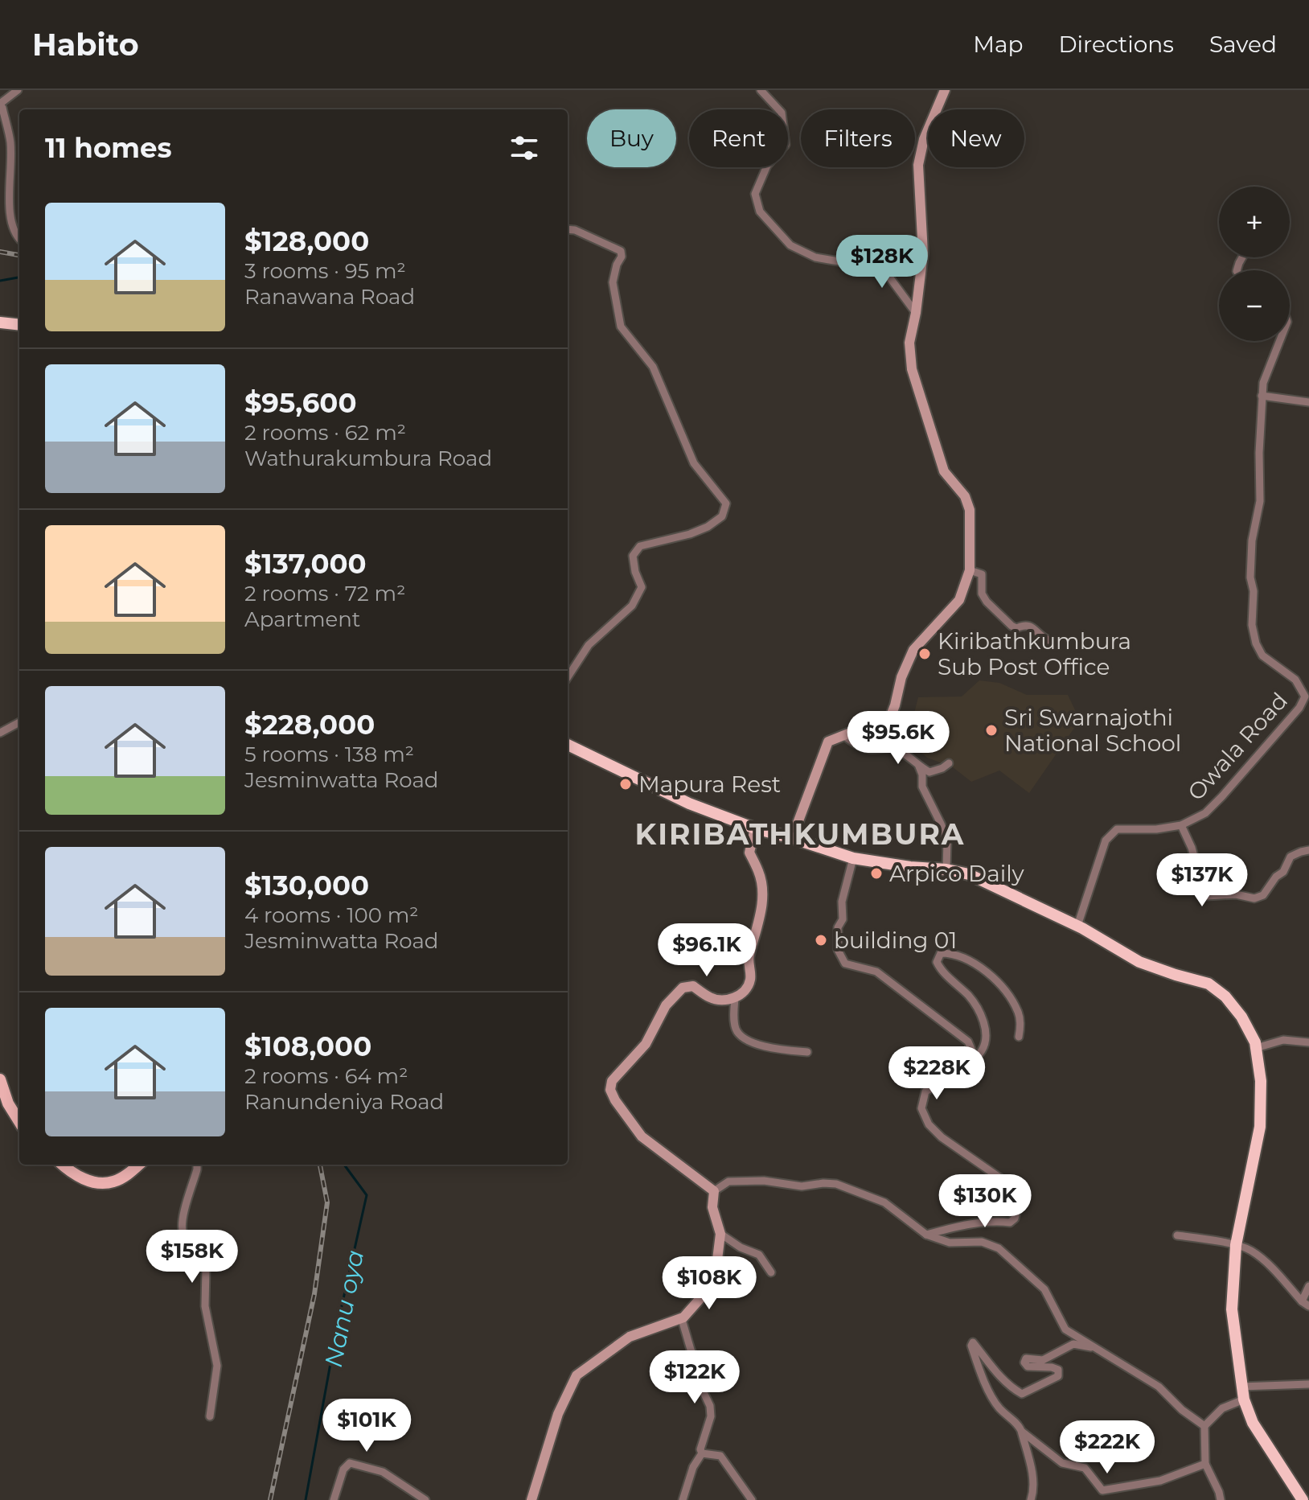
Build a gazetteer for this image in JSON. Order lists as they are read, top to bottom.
{
  "streets": {
    "street": ["Owala Road"]
  },
  "districts": ["KIRIBATHKUMBURA"],
  "water": ["Nanu oya"],
  "places": [
    "Kiribathkumbura Sub Post Office",
    "Sri Swarnajothi National School",
    "Mapura Rest",
    "Arpico Daily",
    "building 01"
  ],
  "page": {
    "header": "Habito",
    "nav": ["Map", "Directions", "Saved"],
    "chip": [
      "Buy",
      "Rent",
      "Filters",
      "New"
    ],
    "heading": "11 homes",
    "map_buttons": ["+", "−"],
    "list": [
      {
        "name": "$128,000",
        "note": "3 rooms · 95 m² · Ranawana Road"
      },
      {
        "name": "$95,600",
        "note": "2 rooms · 62 m² · Wathurakumbura Road"
      },
      {
        "name": "$137,000",
        "note": "2 rooms · 72 m² · Apartment"
      },
      {
        "name": "$228,000",
        "note": "5 rooms · 138 m² · Jesminwatta Road"
      },
      {
        "name": "$130,000",
        "note": "4 rooms · 100 m² · Jesminwatta Road"
      },
      {
        "name": "$108,000",
        "note": "2 rooms · 64 m² · Ranundeniya Road"
      }
    ],
    "price": [
      "$128K",
      "$95.6K",
      "$137K",
      "$96.1K",
      "$228K",
      "$130K",
      "$158K",
      "$108K",
      "$122K",
      "$101K",
      "$222K"
    ]
  }
}
